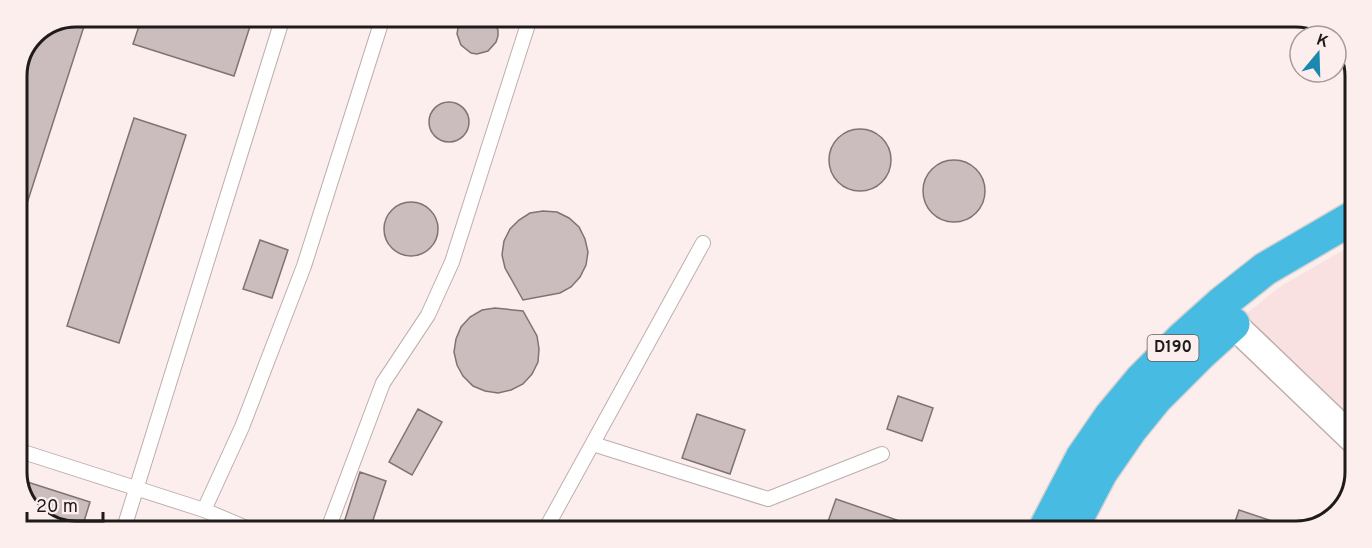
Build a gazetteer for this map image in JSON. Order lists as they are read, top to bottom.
{
  "streets": {
    "highway": ["D190"]
  },
  "scale_bar": "20 m",
  "north": "top"
}
